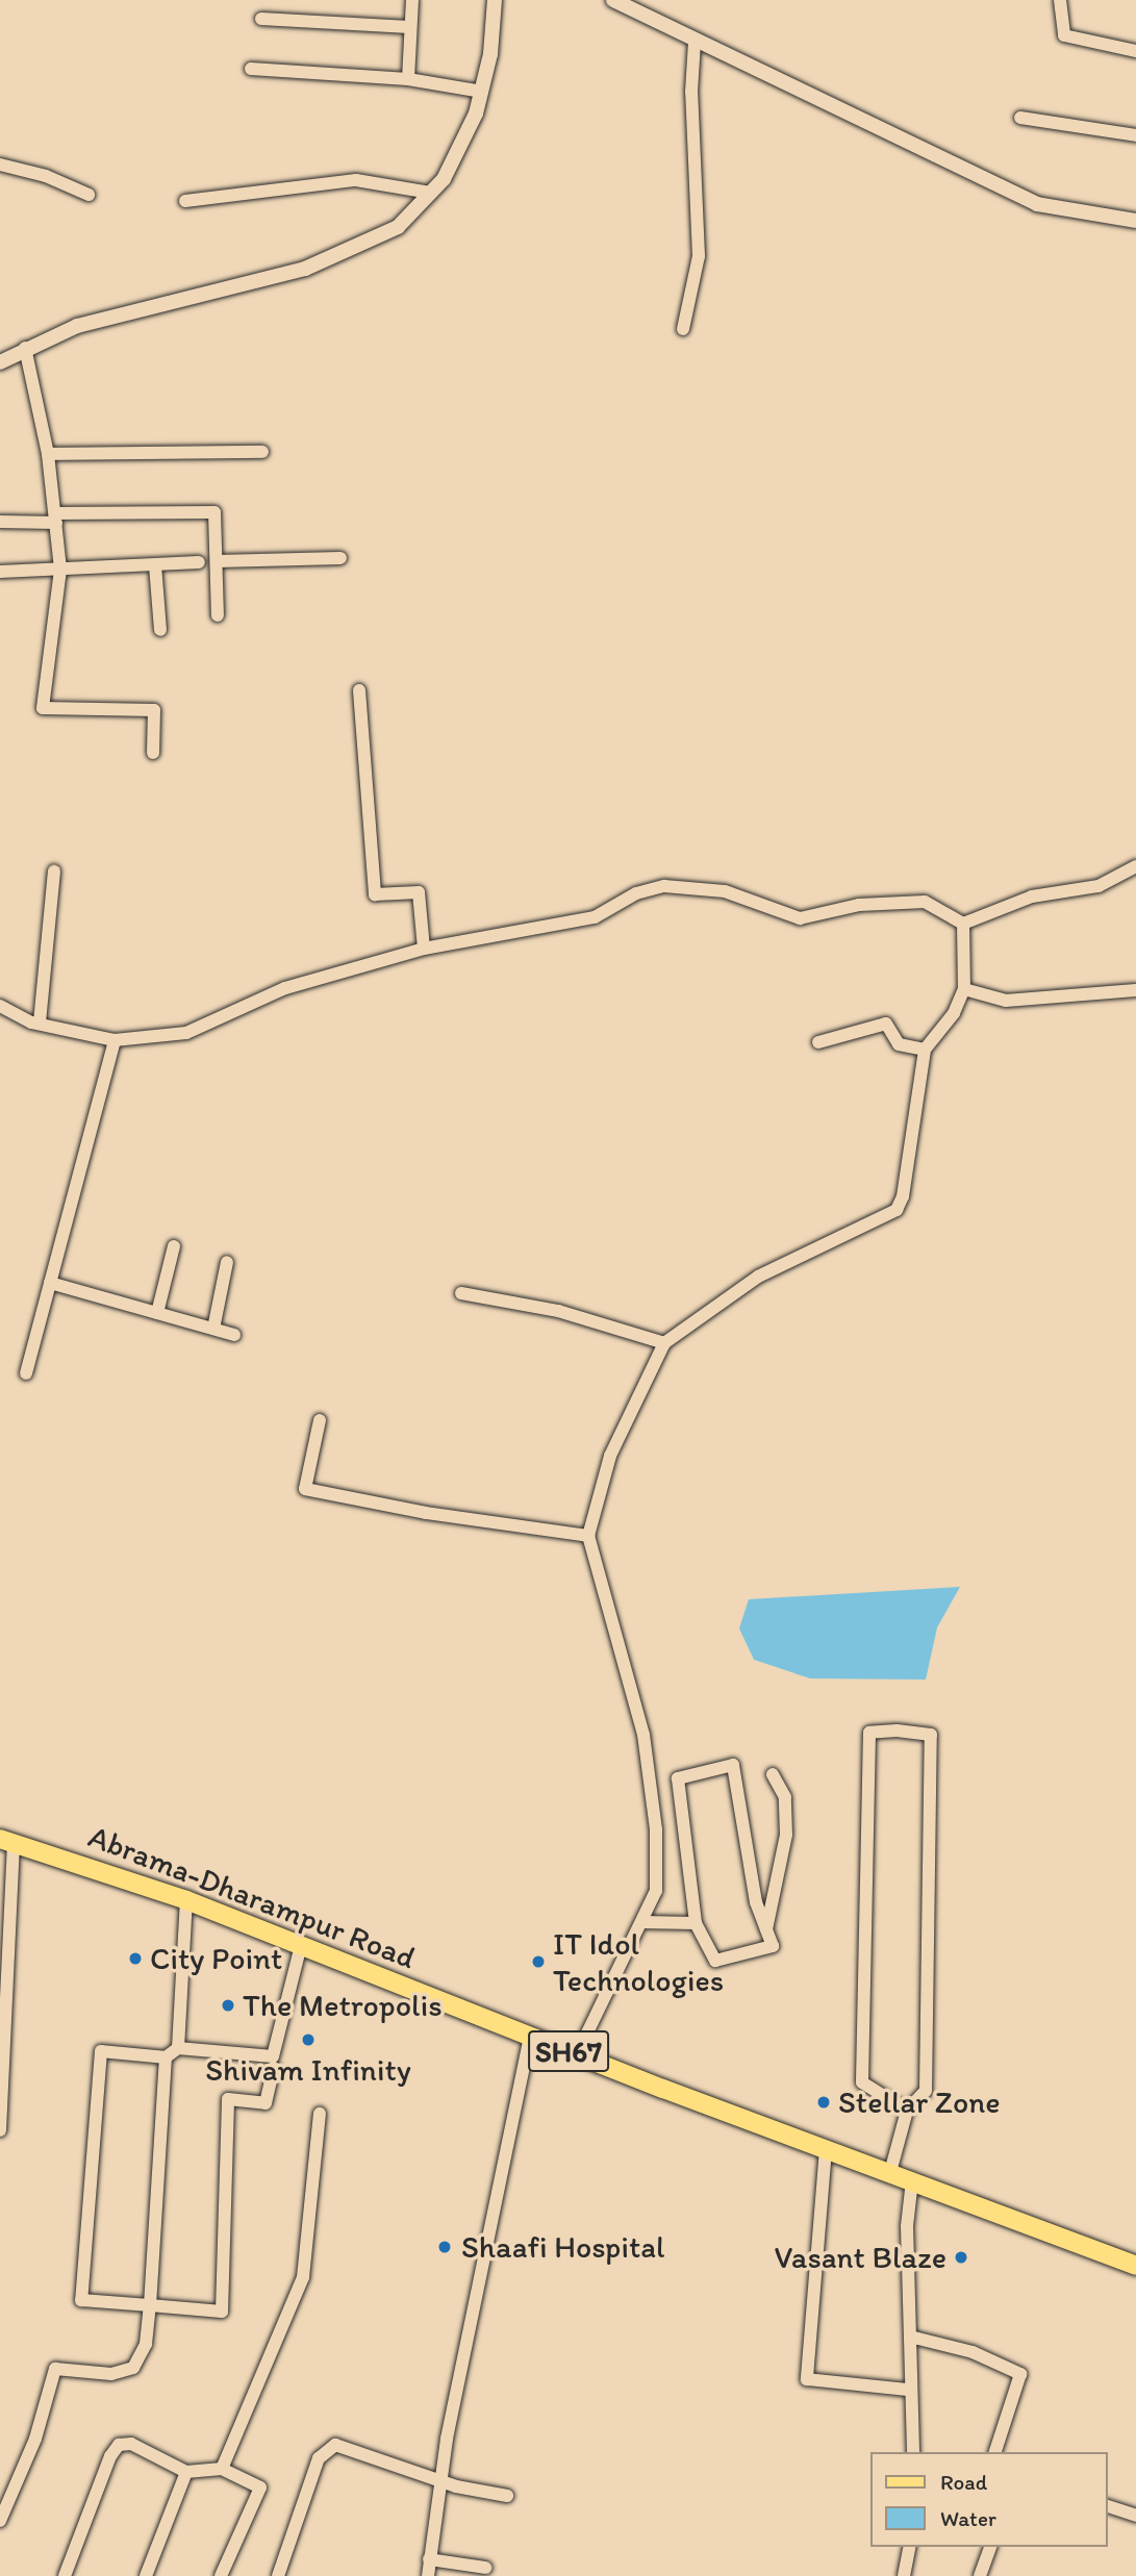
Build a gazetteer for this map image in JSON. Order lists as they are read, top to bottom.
{
  "streets": {
    "main road": ["Abrama-Dharampur Road", "SH67"]
  },
  "places": [
    "City Point",
    "IT Idol Technologies",
    "The Metropolis",
    "Shivam Infinity",
    "Stellar Zone",
    "Shaafi Hospital",
    "Vasant Blaze"
  ],
  "legend": ["Road", "Water"]
}
